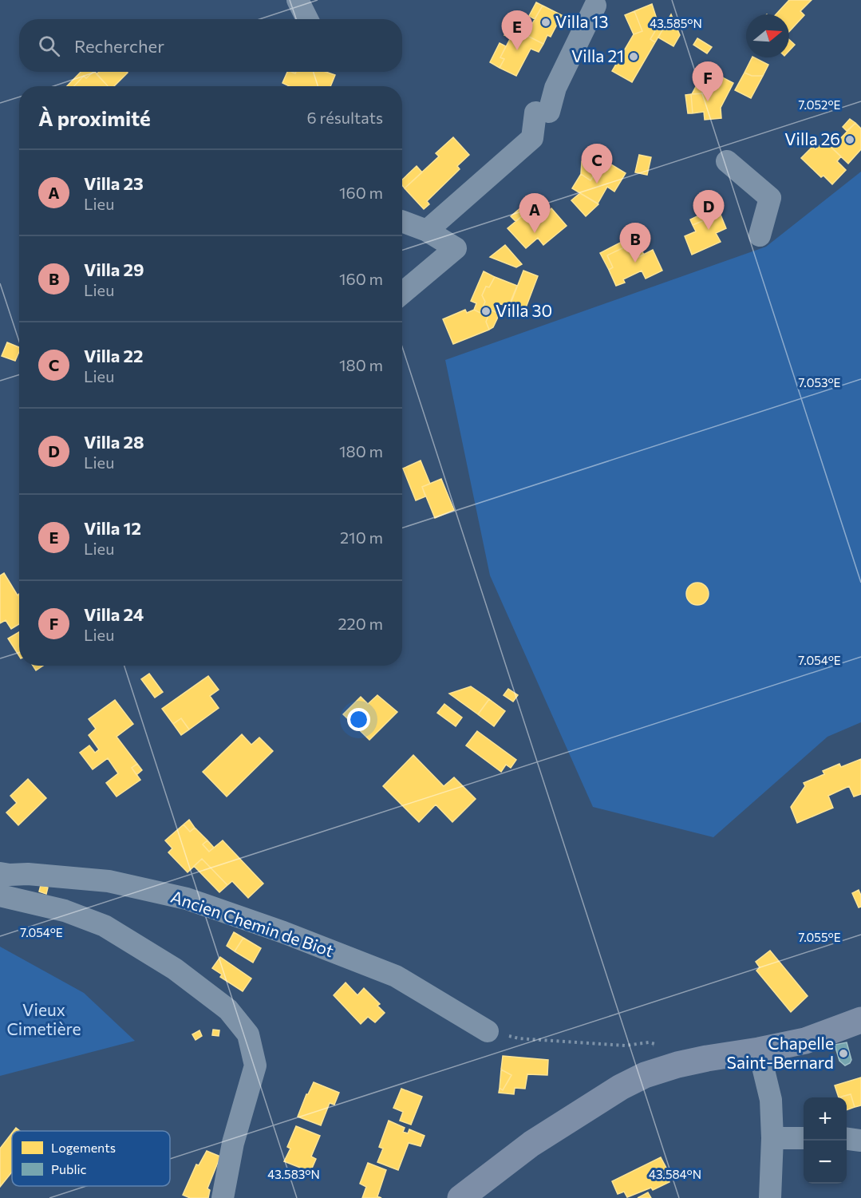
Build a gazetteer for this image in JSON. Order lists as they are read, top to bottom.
{
  "streets": {
    "street": ["Ancien Chemin de Biot"]
  },
  "parks": ["Vieux Cimetière"],
  "places": [
    "Villa 13",
    "Villa 21",
    "Villa 26",
    "Villa 30",
    "Chapelle Saint-Bernard"
  ],
  "legend": ["Logements", "Public"],
  "north": "right",
  "page": {
    "pins": [
      "E",
      "F",
      "C",
      "D",
      "A",
      "B"
    ],
    "search": "Rechercher",
    "heading": ["À proximité", "6 résultats"],
    "list": [
      {
        "mark": "A",
        "name": "Villa 23",
        "note": "Lieu",
        "value": "160 m"
      },
      {
        "mark": "B",
        "name": "Villa 29",
        "note": "Lieu",
        "value": "160 m"
      },
      {
        "mark": "C",
        "name": "Villa 22",
        "note": "Lieu",
        "value": "180 m"
      },
      {
        "mark": "D",
        "name": "Villa 28",
        "note": "Lieu",
        "value": "180 m"
      },
      {
        "mark": "E",
        "name": "Villa 12",
        "note": "Lieu",
        "value": "210 m"
      },
      {
        "mark": "F",
        "name": "Villa 24",
        "note": "Lieu",
        "value": "220 m"
      }
    ],
    "map_buttons": ["+", "−"]
  },
  "coordinates": [
    "43.585°N",
    "7.052°E",
    "7.053°E",
    "7.054°E",
    "7.055°E",
    "43.583°N",
    "43.584°N"
  ]
}
